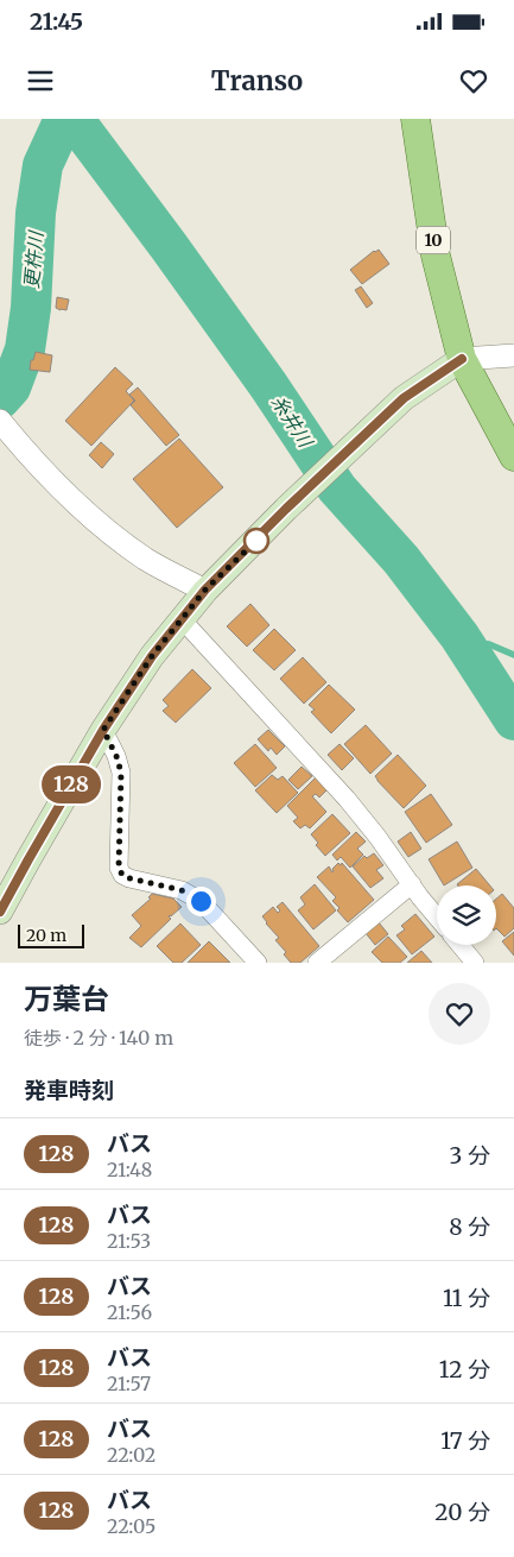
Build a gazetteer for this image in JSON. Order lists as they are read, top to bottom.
{
  "streets": {
    "main road": ["10"]
  },
  "water": ["更杵川", "糸井川"],
  "lines": ["bus line 128"],
  "scale_bar": "20 m",
  "page": {
    "status": "21:45",
    "header": "Transo",
    "on_map": "128",
    "scale": "20 m",
    "heading": [
      ["万葉台", "徒歩 · 2 分 · 140 m"],
      "発車時刻"
    ],
    "list": [
      {
        "mark": "128",
        "name": "バス",
        "note": "21:48",
        "value": "3 分"
      },
      {
        "mark": "128",
        "name": "バス",
        "note": "21:53",
        "value": "8 分"
      },
      {
        "mark": "128",
        "name": "バス",
        "note": "21:56",
        "value": "11 分"
      },
      {
        "mark": "128",
        "name": "バス",
        "note": "21:57",
        "value": "12 分"
      },
      {
        "mark": "128",
        "name": "バス",
        "note": "22:02",
        "value": "17 分"
      },
      {
        "mark": "128",
        "name": "バス",
        "note": "22:05",
        "value": "20 分"
      }
    ]
  }
}
